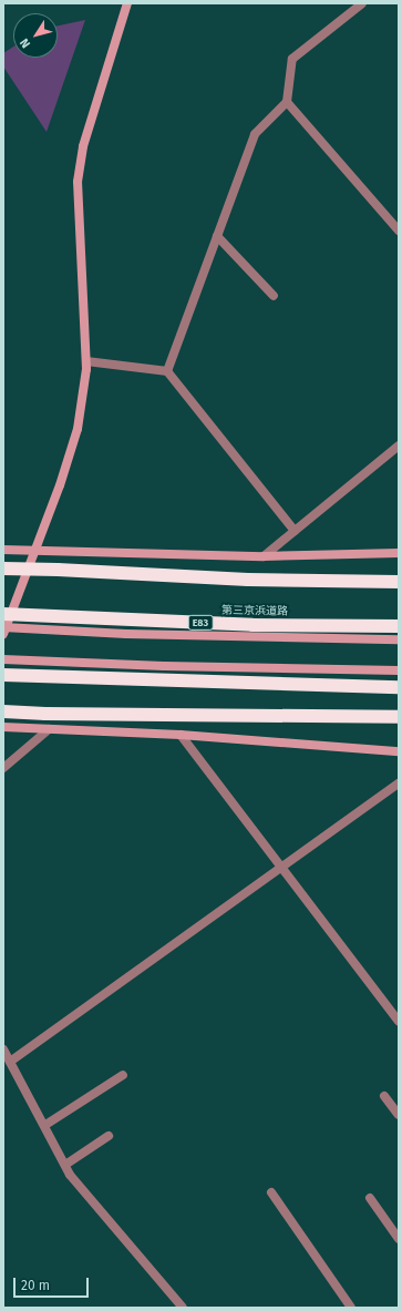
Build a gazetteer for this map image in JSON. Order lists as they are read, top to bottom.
{
  "streets": {
    "highway": ["第三京浜道路", "E83"]
  },
  "scale_bar": "20 m",
  "north": "bottom left"
}
